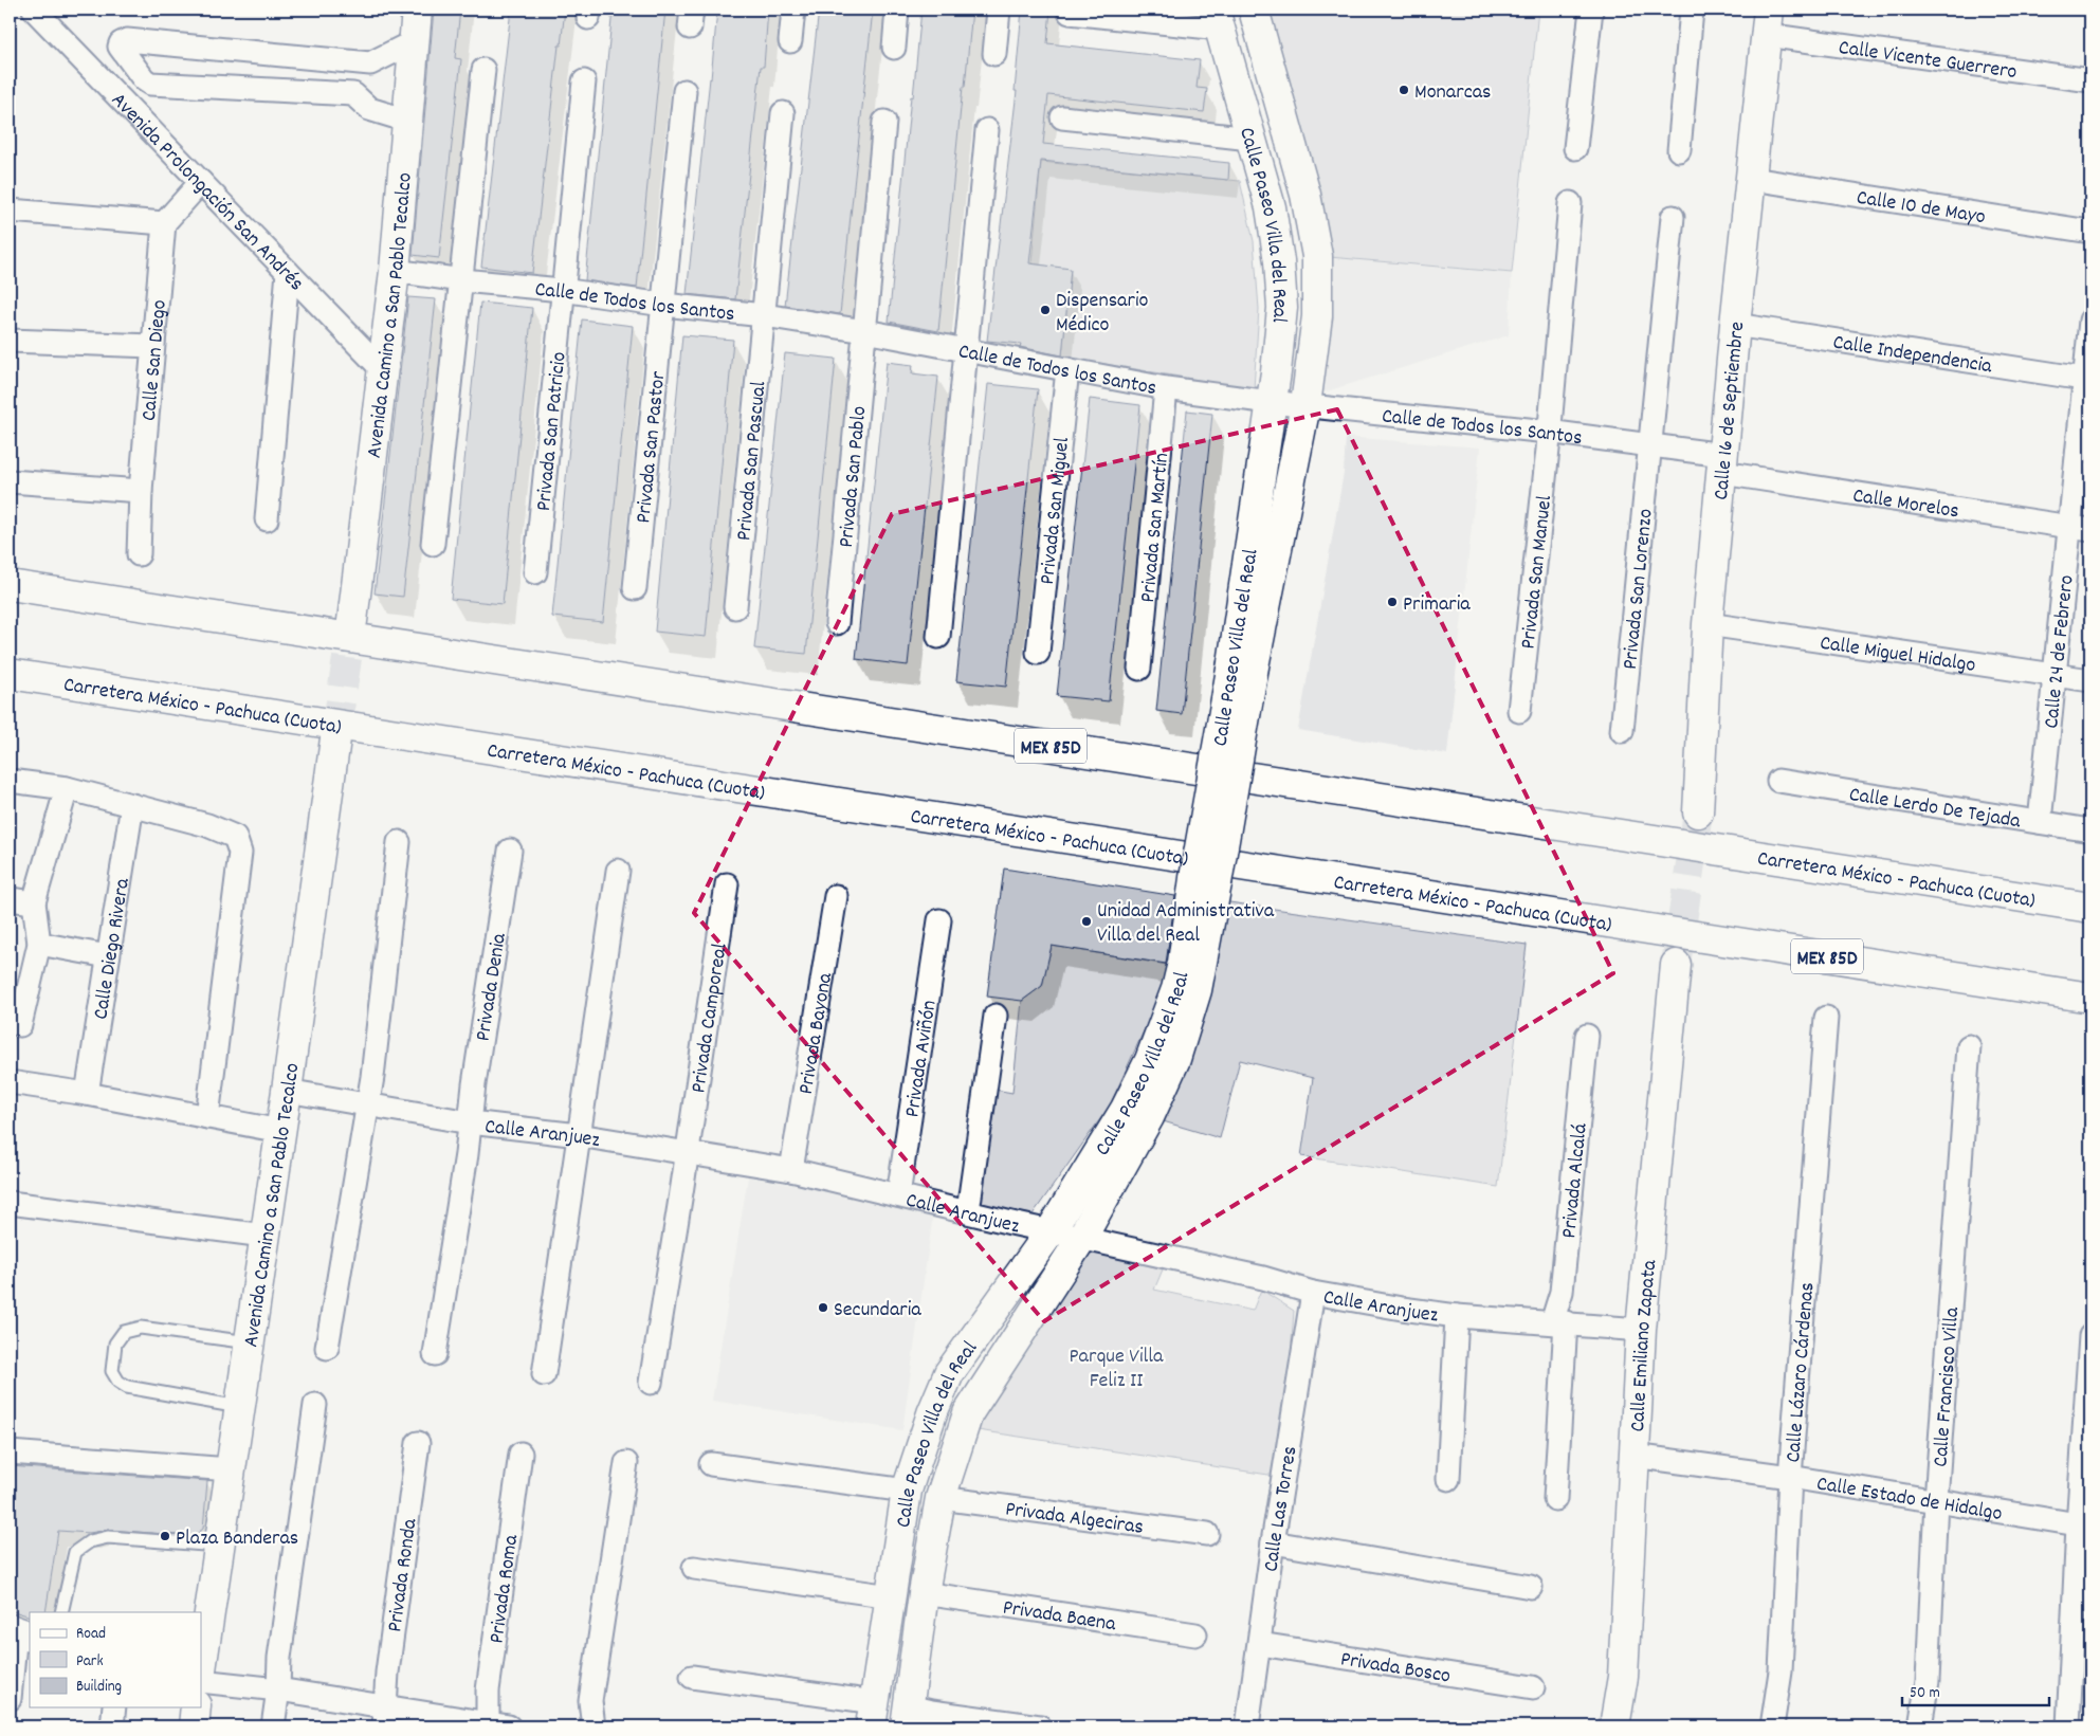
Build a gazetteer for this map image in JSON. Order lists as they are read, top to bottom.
{
  "streets": {
    "main road": [
      "Calle Paseo Villa del Real",
      "Avenida Camino a San Pablo Tecalco",
      "Calle 16 de Septiembre",
      "Carretera México - Pachuca (Cuota)",
      "MEX 85D",
      "Calle Emiliano Zapata"
    ],
    "street": [
      "Calle Vicente Guerrero",
      "Avenida Prolongación San Andrés",
      "Calle 10 de Mayo",
      "Calle de Todos los Santos",
      "Calle Independencia",
      "Calle San Diego",
      "Privada San Patricio",
      "Privada San Pastor",
      "Privada San Pascual",
      "Privada San Pablo",
      "Calle Morelos",
      "Privada San Miguel",
      "Privada San Martín",
      "Privada San Manuel",
      "Privada San Lorenzo",
      "Calle 24 de Febrero",
      "Calle Miguel Hidalgo",
      "Calle Lerdo De Tejada",
      "Calle Diego Rivera",
      "Privada Denia",
      "Privada Camporeal",
      "Privada Bayona",
      "Privada Aviñón",
      "Calle Aranjuez",
      "Privada Alcalá",
      "Calle Lázaro Cárdenas",
      "Calle Francisco Villa",
      "Calle Estado de Hidalgo",
      "Calle Las Torres",
      "Privada Algeciras",
      "Privada Ronda",
      "Privada Roma",
      "Privada Baena",
      "Privada Bosco"
    ]
  },
  "crossings": [
    ["Calle Vicente Guerrero", "Calle 16 de Septiembre"],
    ["Avenida Prolongación San Andrés", "Avenida Camino a San Pablo Tecalco"],
    ["Calle 10 de Mayo", "Calle 16 de Septiembre"],
    ["Calle Paseo Villa del Real", "Calle de Todos los Santos"],
    ["Calle Paseo Villa del Real", "Calle Aranjuez"],
    ["Calle Paseo Villa del Real", "Privada Algeciras"],
    ["Calle Paseo Villa del Real", "Privada Baena"],
    ["Calle de Todos los Santos", "Avenida Camino a San Pablo Tecalco"],
    ["Calle de Todos los Santos", "Calle 16 de Septiembre"],
    ["Calle de Todos los Santos", "Privada San Patricio"],
    ["Calle de Todos los Santos", "Privada San Pastor"],
    ["Calle de Todos los Santos", "Privada San Pascual"],
    ["Calle de Todos los Santos", "Privada San Pablo"],
    ["Calle de Todos los Santos", "Calle Morelos"],
    ["Calle de Todos los Santos", "Privada San Miguel"],
    ["Calle de Todos los Santos", "Privada San Martín"],
    ["Calle de Todos los Santos", "Privada San Manuel"],
    ["Calle de Todos los Santos", "Privada San Lorenzo"],
    ["Avenida Camino a San Pablo Tecalco", "Calle Aranjuez"],
    ["Calle Independencia", "Calle 16 de Septiembre"],
    ["Calle Independencia", "Calle 24 de Febrero"],
    ["Calle 16 de Septiembre", "Calle Morelos"],
    ["Calle 16 de Septiembre", "Calle Miguel Hidalgo"],
    ["Calle Morelos", "Calle 24 de Febrero"],
    ["Calle 24 de Febrero", "Calle Miguel Hidalgo"],
    ["Calle 24 de Febrero", "Calle Lerdo De Tejada"],
    ["Privada Denia", "Calle Aranjuez"],
    ["Privada Camporeal", "Calle Aranjuez"],
    ["Privada Bayona", "Calle Aranjuez"],
    ["Privada Aviñón", "Calle Aranjuez"],
    ["Calle Aranjuez", "Privada Alcalá"],
    ["Calle Aranjuez", "Calle Emiliano Zapata"],
    ["Calle Aranjuez", "Calle Las Torres"],
    ["Calle Emiliano Zapata", "Calle Estado de Hidalgo"],
    ["Calle Lázaro Cárdenas", "Calle Estado de Hidalgo"],
    ["Calle Francisco Villa", "Calle Estado de Hidalgo"],
    ["Calle Las Torres", "Privada Bosco"]
  ],
  "parks": ["Parque Villa Feliz II"],
  "places": [
    "Monarcas",
    "Dispensario Médico",
    "Primaria",
    "Unidad Administrativa Villa del Real",
    "Secundaria",
    "Plaza Banderas"
  ],
  "legend": ["Road", "Park", "Building"],
  "scale_bar": "50 m"
}
